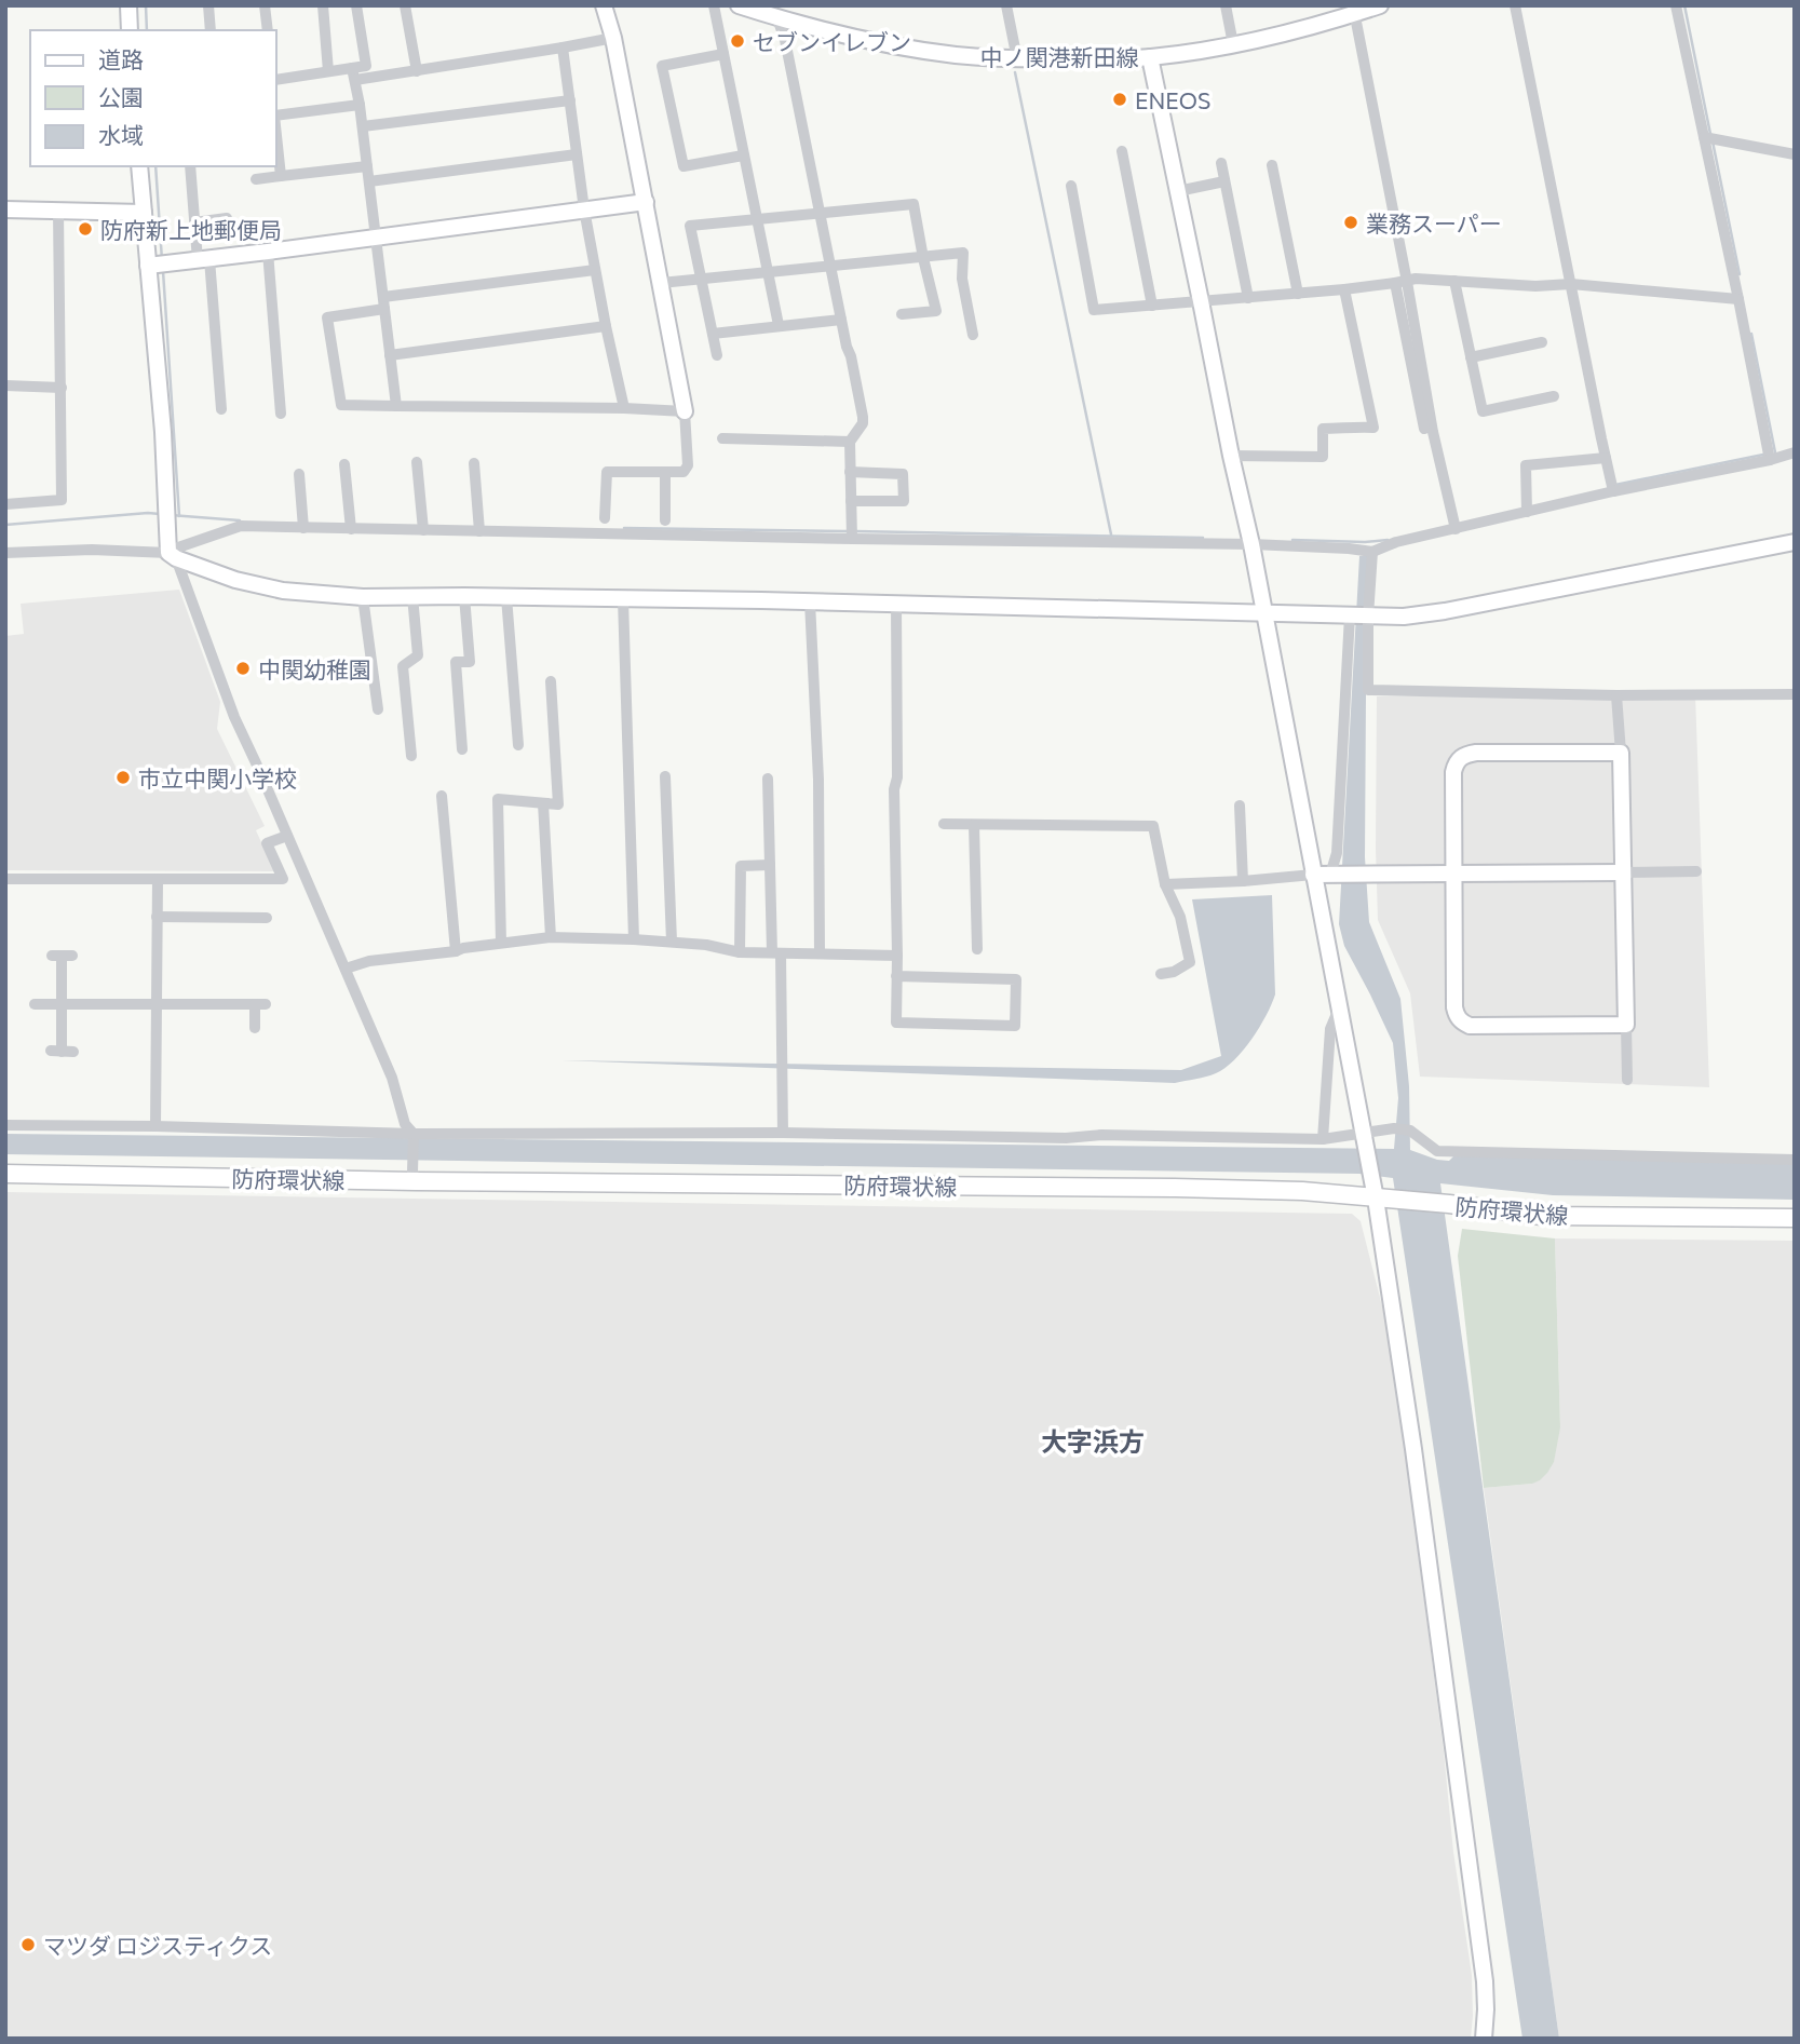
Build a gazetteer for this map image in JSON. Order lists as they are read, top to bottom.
{
  "streets": {
    "main road": ["防府環状線"],
    "street": ["中ノ関港新田線"]
  },
  "districts": ["大字浜方"],
  "places": [
    "セブンイレブン",
    "ENEOS",
    "業務スーパー",
    "防府新上地郵便局",
    "中関幼稚園",
    "市立中関小学校",
    "マツダ ロジスティクス"
  ],
  "legend": ["道路", "公園", "水域"]
}
